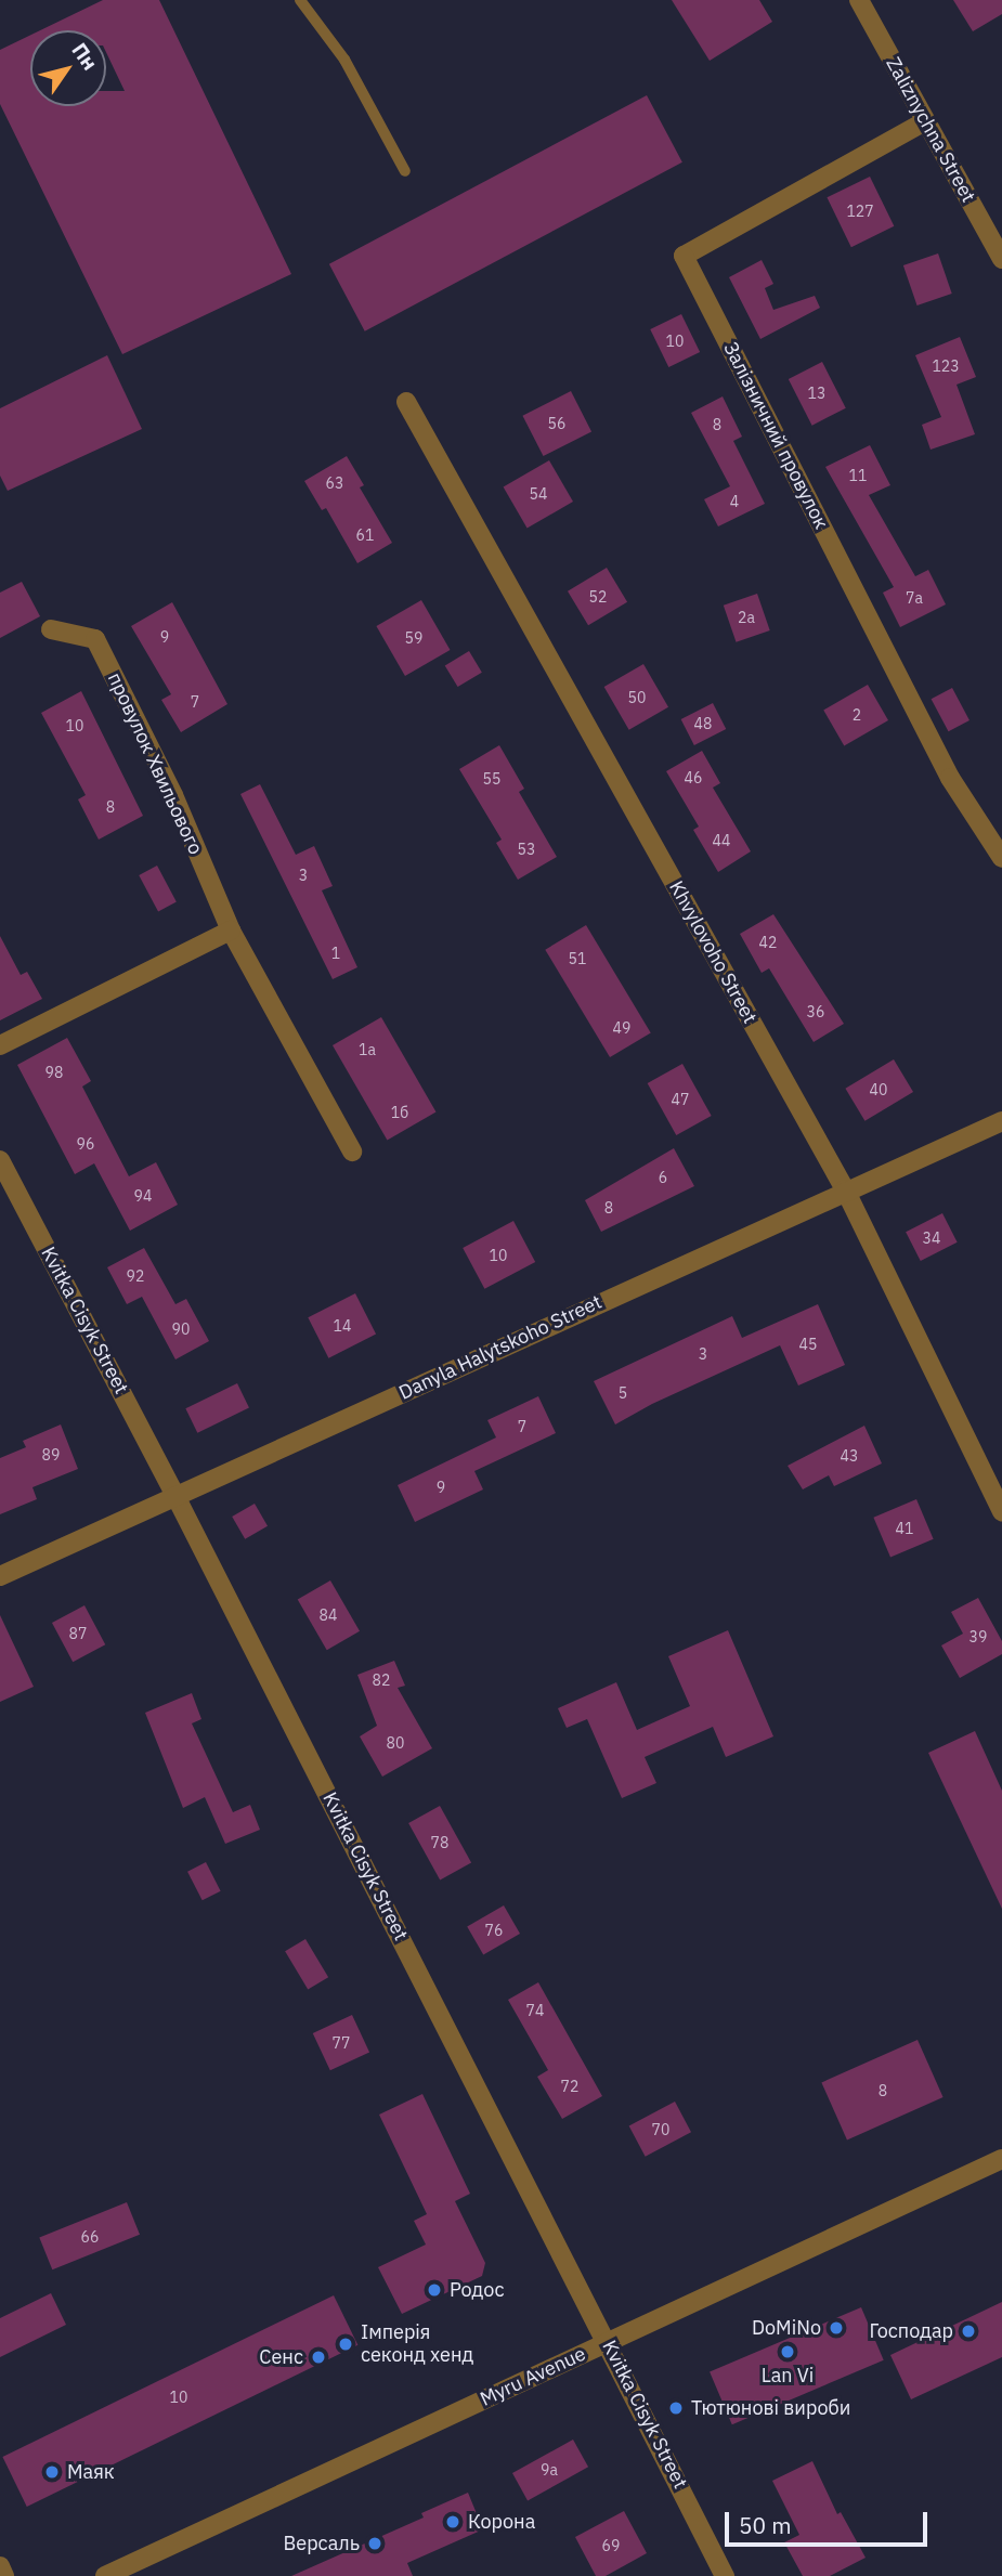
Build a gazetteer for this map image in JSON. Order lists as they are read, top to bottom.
{
  "streets": {
    "street": [
      "Zaliznychna Street",
      "Залізничний провулок",
      "провулок Хвильового",
      "Khvylovoho Street",
      "Kvitka Cisyk Street",
      "Danyla Halytskoho Street",
      "Myru Avenue"
    ]
  },
  "crossings": [
    ["Zaliznychna Street", "Залізничний провулок"],
    ["Khvylovoho Street", "Danyla Halytskoho Street"],
    ["Kvitka Cisyk Street", "Danyla Halytskoho Street"],
    ["Kvitka Cisyk Street", "Myru Avenue"]
  ],
  "places": [
    "Родос",
    "DoMiNo",
    "Господар",
    "Імперія секонд хенд",
    "Lan Vi",
    "Сенс",
    "Тютюнові вироби",
    "Маяк",
    "Корона",
    "Версаль"
  ],
  "house_numbers": [
    "127",
    "10",
    "123",
    "13",
    "56",
    "8",
    "11",
    "63",
    "54",
    "4",
    "61",
    "52",
    "7а",
    "2а",
    "9",
    "59",
    "50",
    "7",
    "2",
    "48",
    "10",
    "46",
    "55",
    "8",
    "44",
    "53",
    "3",
    "42",
    "1",
    "51",
    "36",
    "49",
    "1а",
    "98",
    "40",
    "47",
    "1б",
    "96",
    "6",
    "94",
    "8",
    "34",
    "10",
    "92",
    "14",
    "90",
    "45",
    "3",
    "5",
    "7",
    "89",
    "43",
    "9",
    "41",
    "84",
    "87",
    "39",
    "82",
    "80",
    "78",
    "76",
    "74",
    "77",
    "72",
    "8",
    "70",
    "66",
    "10",
    "9а",
    "69"
  ],
  "scale_bar": "50 m",
  "north": "top right"
}
